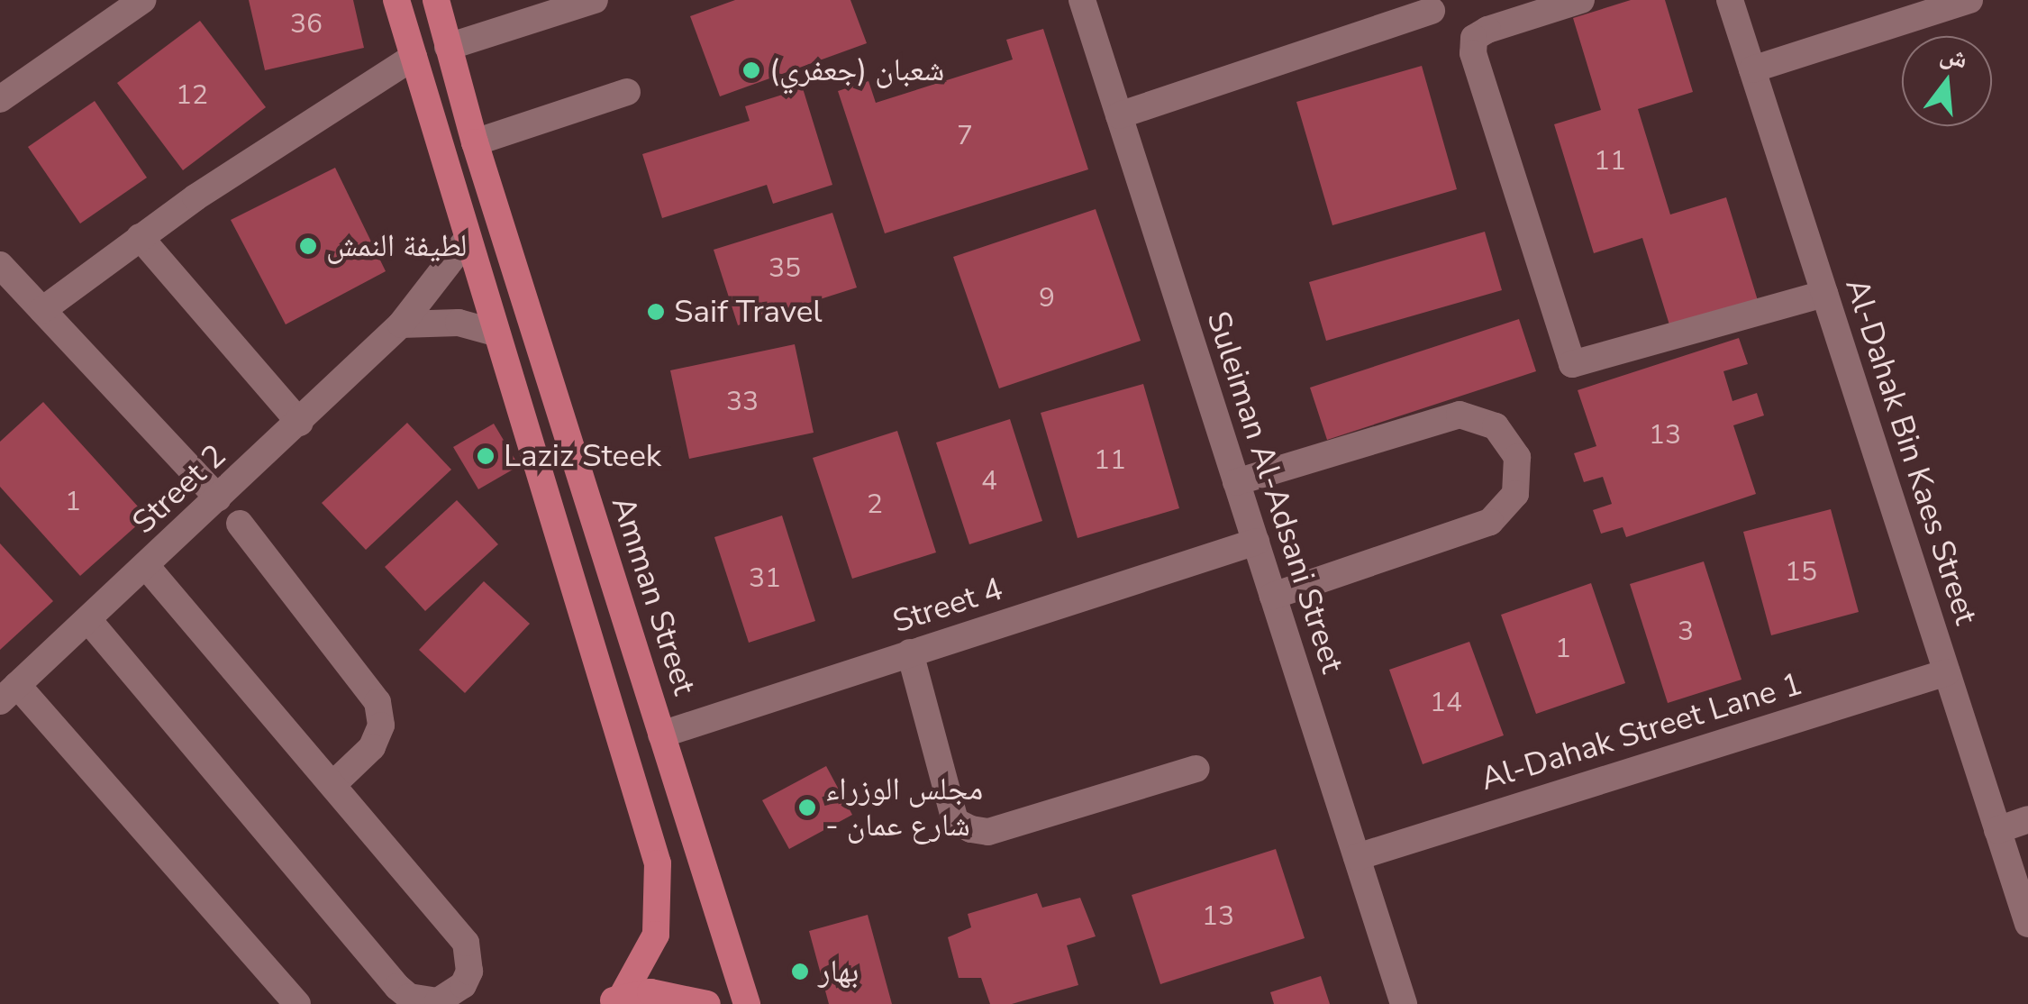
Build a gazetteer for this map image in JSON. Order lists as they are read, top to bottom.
{
  "streets": {
    "main road": ["Amman Street"],
    "street": [
      "Al-Dahak Bin Kaes Street",
      "Street 2",
      "Suleiman Al-Adsani Street",
      "Street 4",
      "Al-Dahak Street Lane 1"
    ]
  },
  "crossings": [
    ["Al-Dahak Bin Kaes Street", "Al-Dahak Street Lane 1"],
    ["Suleiman Al-Adsani Street", "Street 4"],
    ["Suleiman Al-Adsani Street", "Al-Dahak Street Lane 1"],
    ["Amman Street", "Street 4"]
  ],
  "places": [
    "شعبان (جعفري)",
    "لطيفة النمش",
    "Saif Travel",
    "Laziz Steek",
    "مجلس الوزراء - شارع عمان",
    "بهار"
  ],
  "house_numbers": [
    "36",
    "12",
    "7",
    "11",
    "35",
    "9",
    "33",
    "13",
    "11",
    "4",
    "1",
    "2",
    "15",
    "31",
    "3",
    "1",
    "14",
    "13"
  ],
  "north": "top"
}
